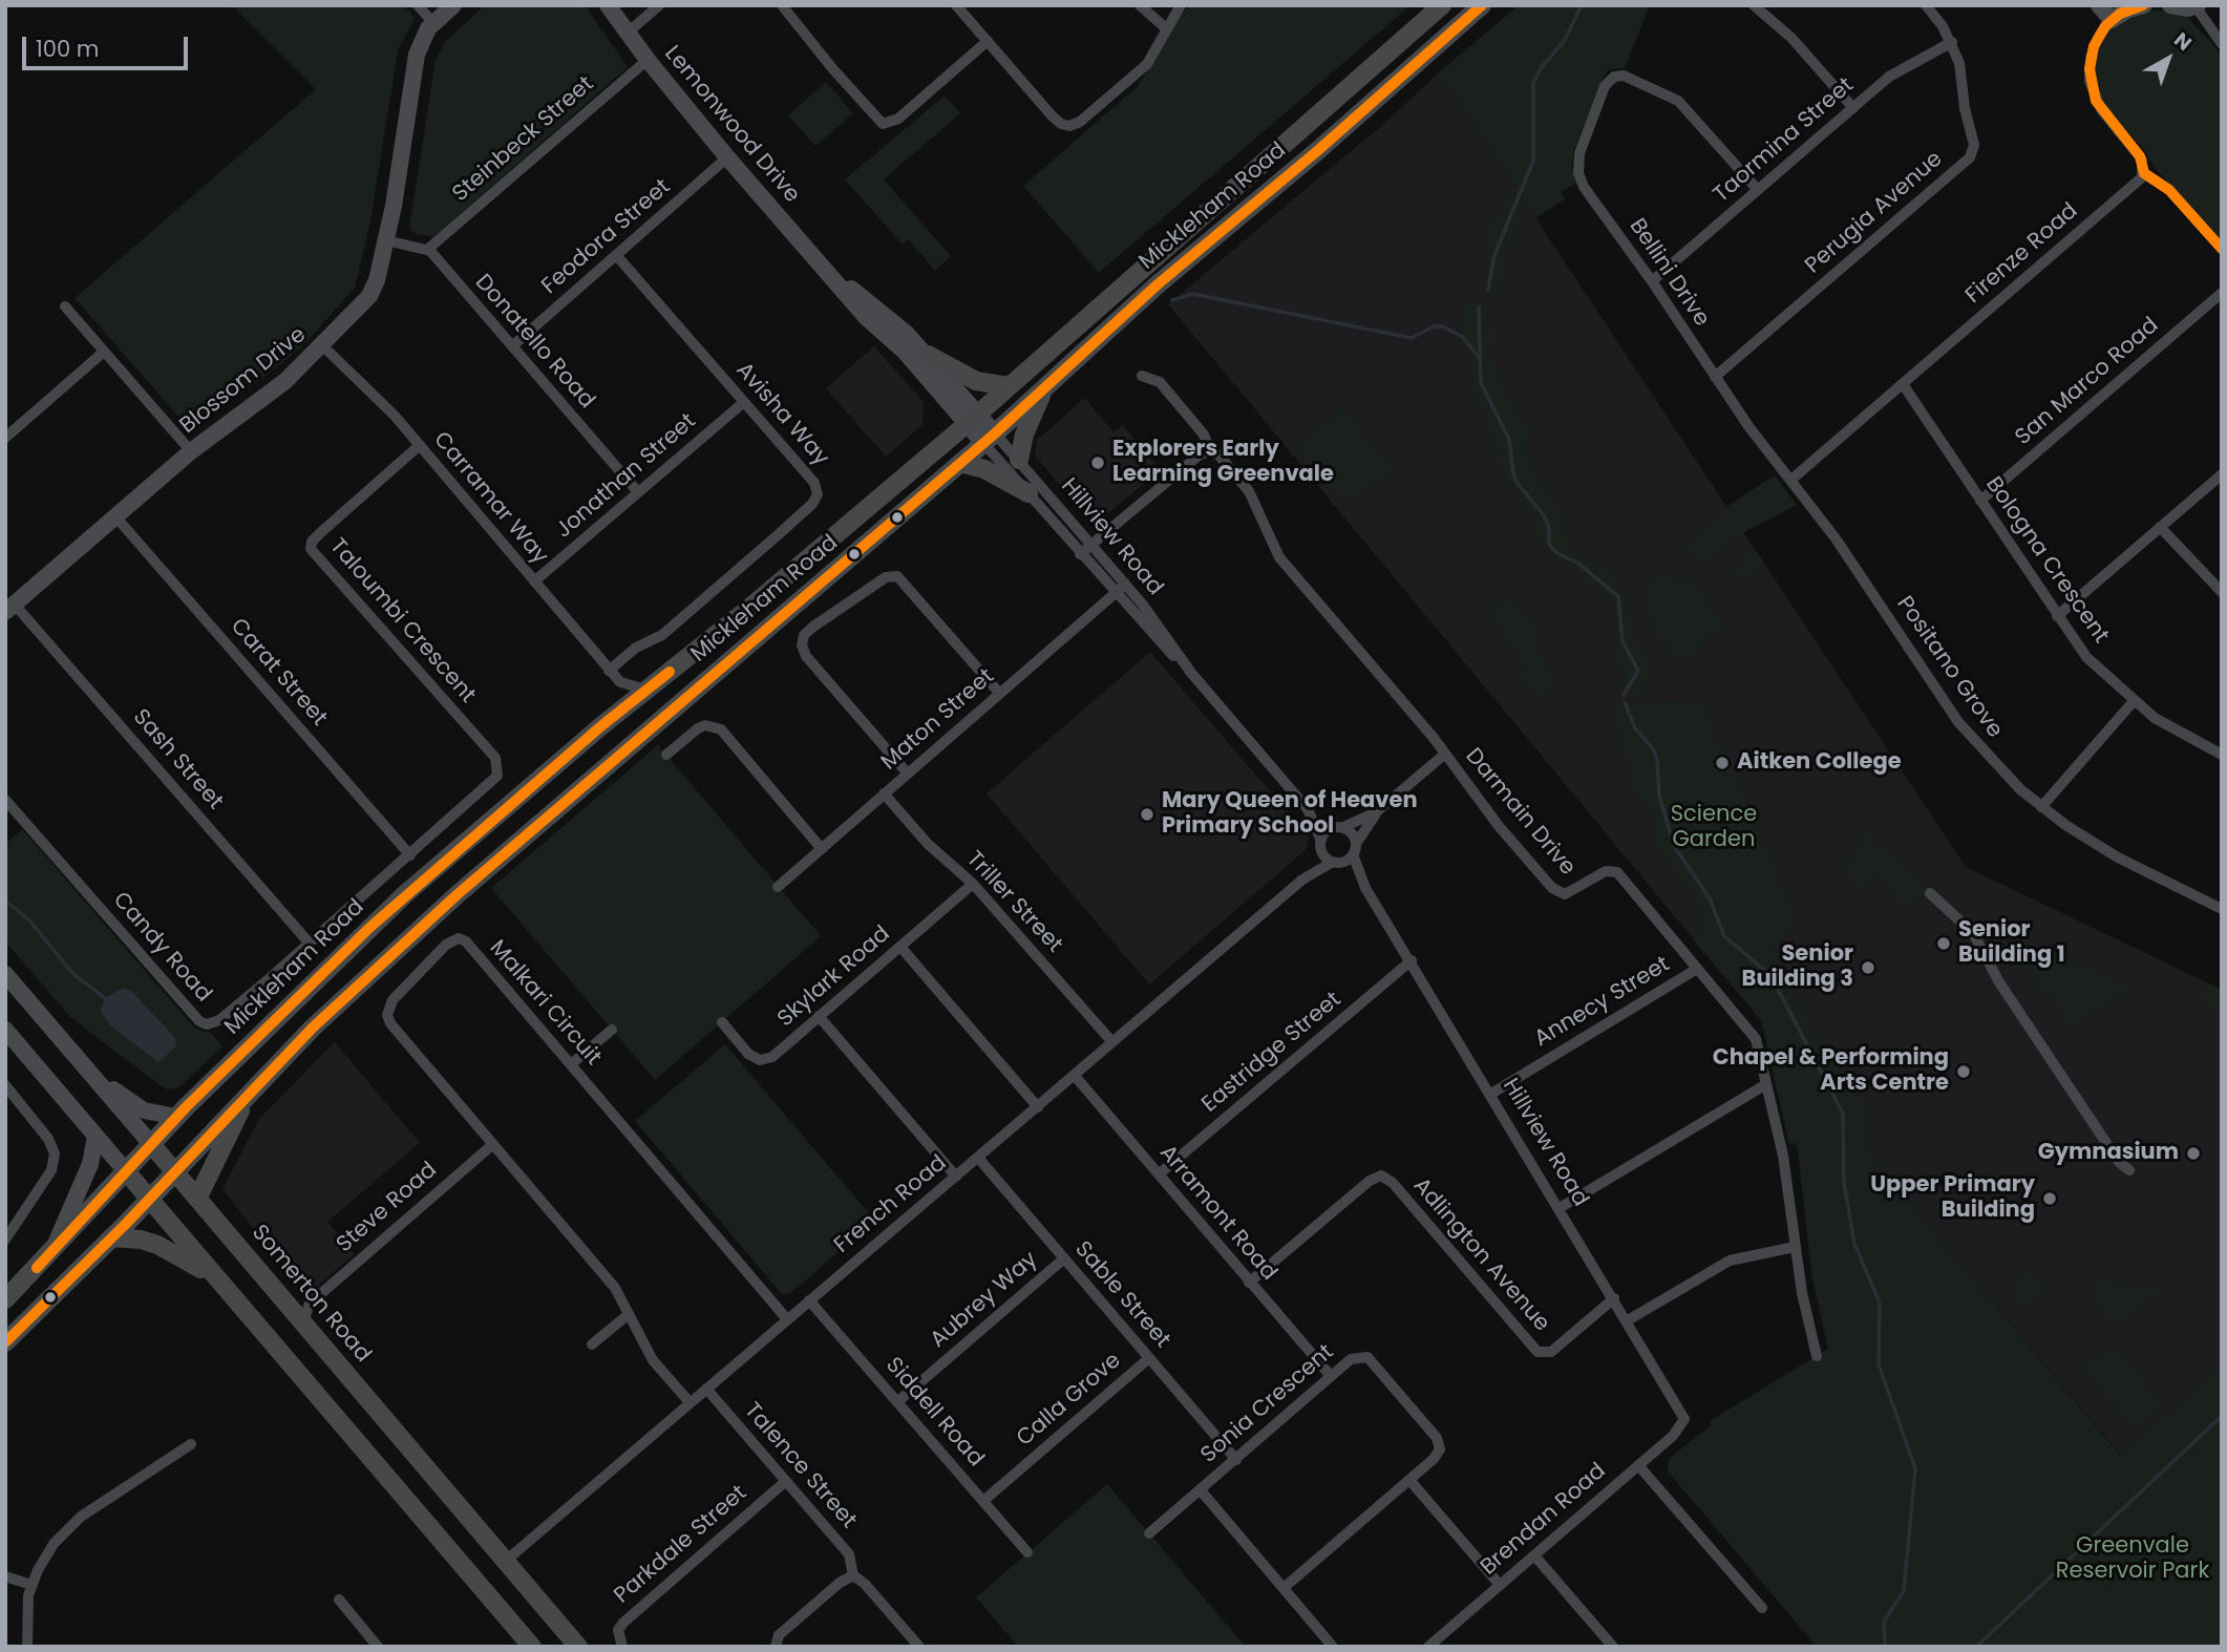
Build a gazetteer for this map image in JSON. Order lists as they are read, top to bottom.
{
  "streets": {
    "main road": ["Mickleham Road", "Somerton Road"],
    "street": [
      "Lemonwood Drive",
      "Steinbeck Street",
      "Taormina Street",
      "Perugia Avenue",
      "Feodora Street",
      "Firenze Road",
      "Bellini Drive",
      "Donatello Road",
      "Blossom Drive",
      "San Marco Road",
      "Avisha Way",
      "Jonathan Street",
      "Carramar Way",
      "Hillview Road",
      "Bologna Crescent",
      "Taloumbi Crescent",
      "Positano Grove",
      "Carat Street",
      "Maton Street",
      "Sash Street",
      "Darmain Drive",
      "Triller Street",
      "Candy Road",
      "Skylark Road",
      "Annecy Street",
      "Malkari Circuit",
      "Eastridge Street",
      "French Road",
      "Steve Road",
      "Arramont Road",
      "Adlington Avenue",
      "Sable Street",
      "Aubrey Way",
      "Calla Grove",
      "Sonia Crescent",
      "Siddell Road",
      "Talence Street",
      "Brendan Road",
      "Parkdale Street"
    ]
  },
  "crossings": [
    ["Lemonwood Drive", "Steinbeck Street"],
    ["Lemonwood Drive", "Mickleham Road"],
    ["Lemonwood Drive", "Feodora Street"],
    ["Lemonwood Drive", "Hillview Road"],
    ["Steinbeck Street", "Donatello Road"],
    ["Taormina Street", "Perugia Avenue"],
    ["Taormina Street", "Bellini Drive"],
    ["Mickleham Road", "Carramar Way"],
    ["Mickleham Road", "Hillview Road"],
    ["Mickleham Road", "Somerton Road"],
    ["Perugia Avenue", "Bellini Drive"],
    ["Feodora Street", "Donatello Road"],
    ["Feodora Street", "Avisha Way"],
    ["Firenze Road", "Bellini Drive"],
    ["Firenze Road", "Bologna Crescent"],
    ["Firenze Road", "Positano Grove"],
    ["Bellini Drive", "Positano Grove"],
    ["Donatello Road", "Jonathan Street"],
    ["Blossom Drive", "Carramar Way"],
    ["Blossom Drive", "Carat Street"],
    ["Blossom Drive", "Sash Street"],
    ["San Marco Road", "Bologna Crescent"],
    ["Avisha Way", "Jonathan Street"],
    ["Avisha Way", "Carramar Way"],
    ["Jonathan Street", "Carramar Way"],
    ["Carramar Way", "Taloumbi Crescent"],
    ["Hillview Road", "Maton Street"],
    ["Hillview Road", "Annecy Street"],
    ["Hillview Road", "Eastridge Street"],
    ["Hillview Road", "French Road"],
    ["Hillview Road", "Adlington Avenue"],
    ["Hillview Road", "Brendan Road"],
    ["Taloumbi Crescent", "Candy Road"],
    ["Carat Street", "Candy Road"],
    ["Maton Street", "Triller Street"],
    ["Sash Street", "Candy Road"],
    ["Darmain Drive", "Annecy Street"],
    ["Triller Street", "Skylark Road"],
    ["Triller Street", "French Road"],
    ["Malkari Circuit", "French Road"],
    ["Malkari Circuit", "Steve Road"],
    ["Eastridge Street", "Arramont Road"],
    ["French Road", "Arramont Road"],
    ["French Road", "Somerton Road"],
    ["French Road", "Sable Street"],
    ["French Road", "Siddell Road"],
    ["French Road", "Talence Street"],
    ["Arramont Road", "Adlington Avenue"],
    ["Arramont Road", "Sonia Crescent"],
    ["Sable Street", "Aubrey Way"],
    ["Sable Street", "Calla Grove"],
    ["Sable Street", "Sonia Crescent"],
    ["Aubrey Way", "Siddell Road"],
    ["Calla Grove", "Siddell Road"],
    ["Talence Street", "Parkdale Street"]
  ],
  "parks": ["Science Garden", "Greenvale Reservoir Park"],
  "places": [
    "Explorers Early Learning Greenvale",
    "Aitken College",
    "Mary Queen of Heaven Primary School",
    "Senior Building 1",
    "Senior Building 3",
    "Chapel & Performing Arts Centre",
    "Gymnasium",
    "Upper Primary Building"
  ],
  "scale_bar": "100 m",
  "north": "top right"
}
